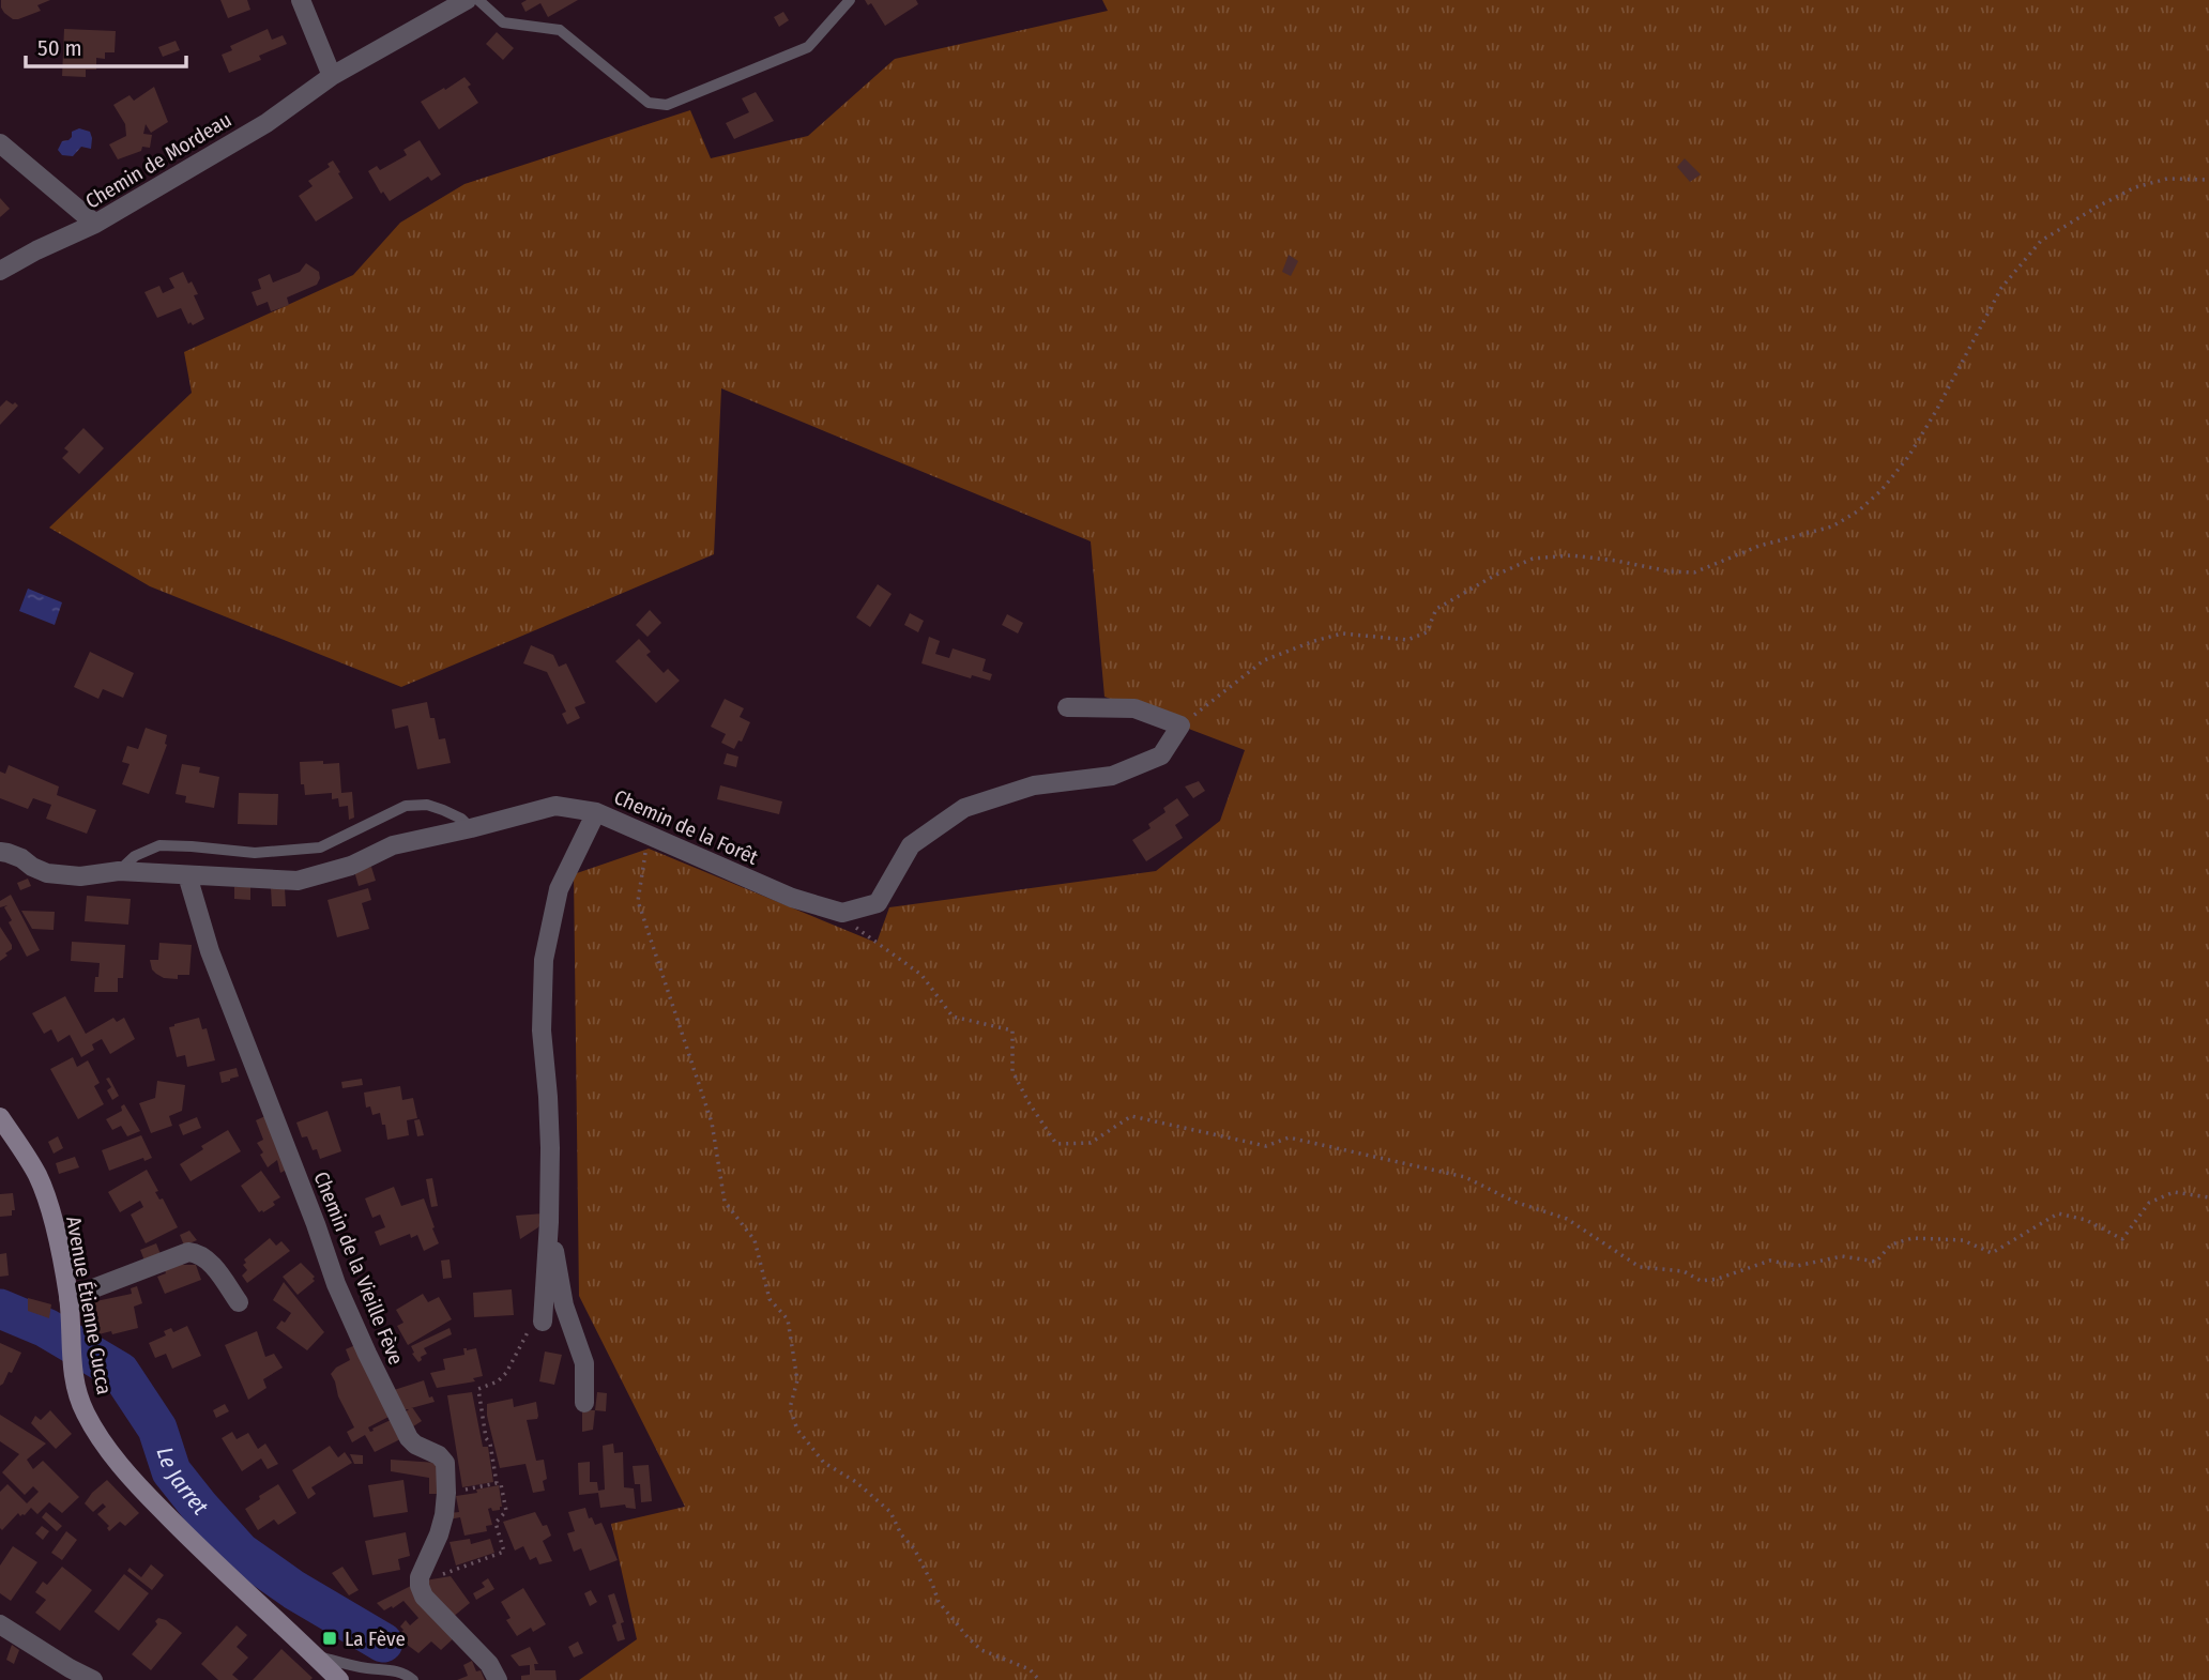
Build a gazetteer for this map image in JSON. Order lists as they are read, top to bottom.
{
  "streets": {
    "main road": ["Avenue Étienne Cucca"],
    "street": ["Chemin de Mordeau", "Chemin de la Forêt", "Chemin de la Vieille Fève"]
  },
  "crossings": [
    ["Chemin de la Forêt", "Chemin de la Vieille Fève"]
  ],
  "water": ["Le Jarret"],
  "places": {
    "transit": ["La Fève"]
  },
  "scale_bar": "50 m"
}
